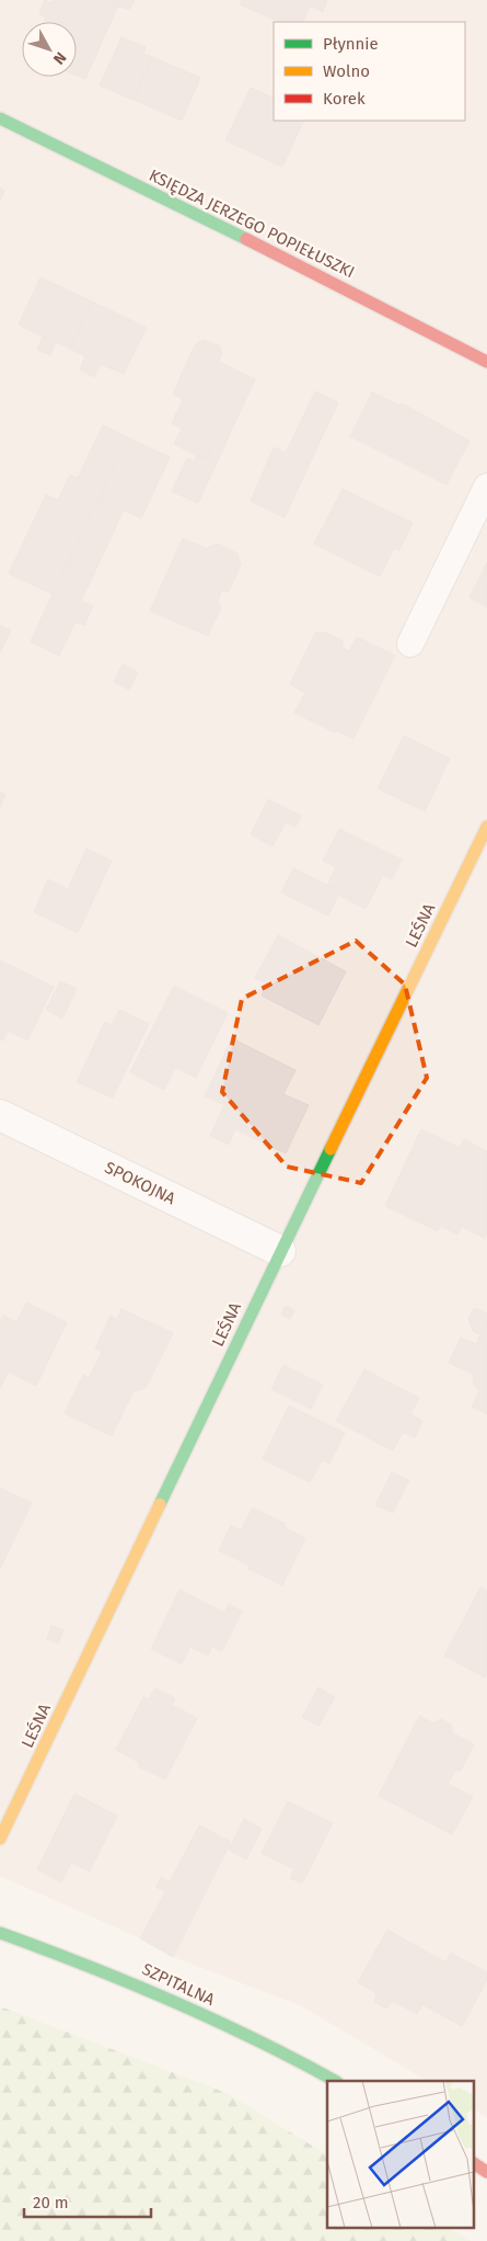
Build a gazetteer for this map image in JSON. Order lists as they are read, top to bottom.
{
  "streets": {
    "street": [
      "KSIĘDZA JERZEGO POPIEŁUSZKI",
      "LEŚNA",
      "SPOKOJNA",
      "SZPITALNA"
    ]
  },
  "crossings": [
    ["LEŚNA", "SPOKOJNA"]
  ],
  "legend": ["Płynnie", "Wolno", "Korek"],
  "scale_bar": "20 m",
  "north": "bottom right"
}
